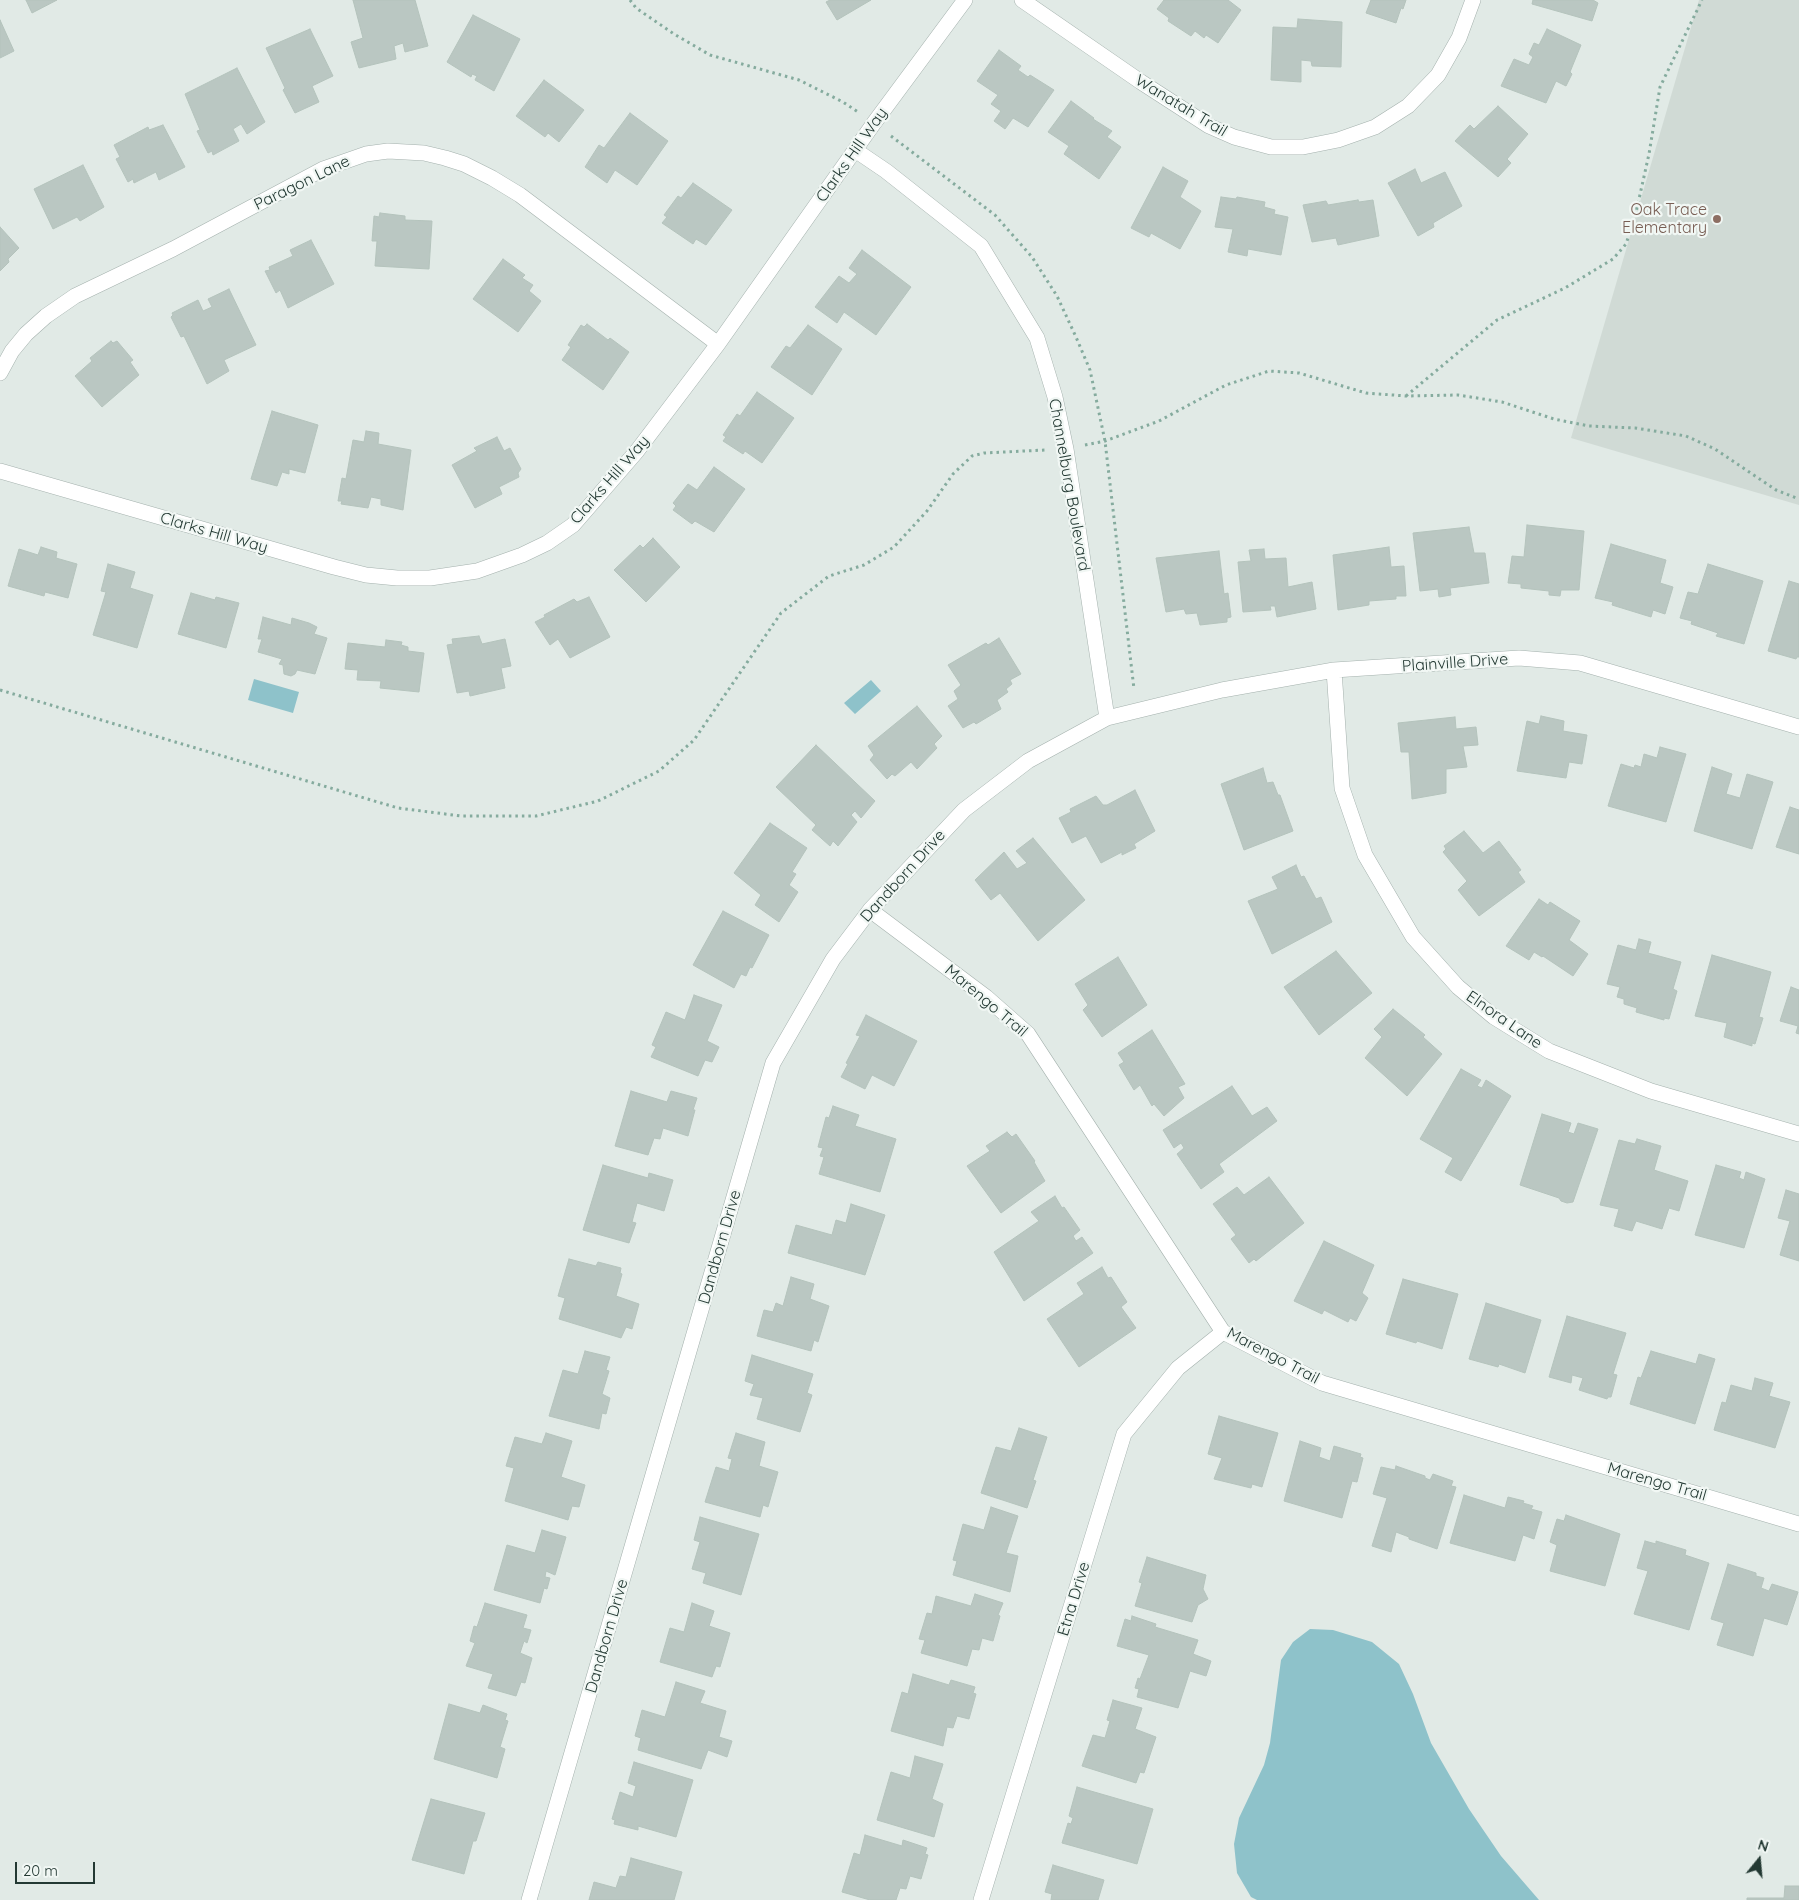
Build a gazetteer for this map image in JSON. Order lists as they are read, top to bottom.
{
  "streets": {
    "street": [
      "Wanatah Trail",
      "Clarks Hill Way",
      "Paragon Lane",
      "Channelburg Boulevard",
      "Plainville Drive",
      "Dandborn Drive",
      "Marengo Trail",
      "Elnora Lane",
      "Etna Drive"
    ]
  },
  "crossings": [
    ["Clarks Hill Way", "Paragon Lane"],
    ["Clarks Hill Way", "Channelburg Boulevard"],
    ["Channelburg Boulevard", "Plainville Drive"],
    ["Channelburg Boulevard", "Dandborn Drive"],
    ["Plainville Drive", "Dandborn Drive"],
    ["Plainville Drive", "Elnora Lane"],
    ["Dandborn Drive", "Marengo Trail"],
    ["Marengo Trail", "Etna Drive"]
  ],
  "places": ["Oak Trace Elementary"],
  "scale_bar": "20 m",
  "north": "top"
}
